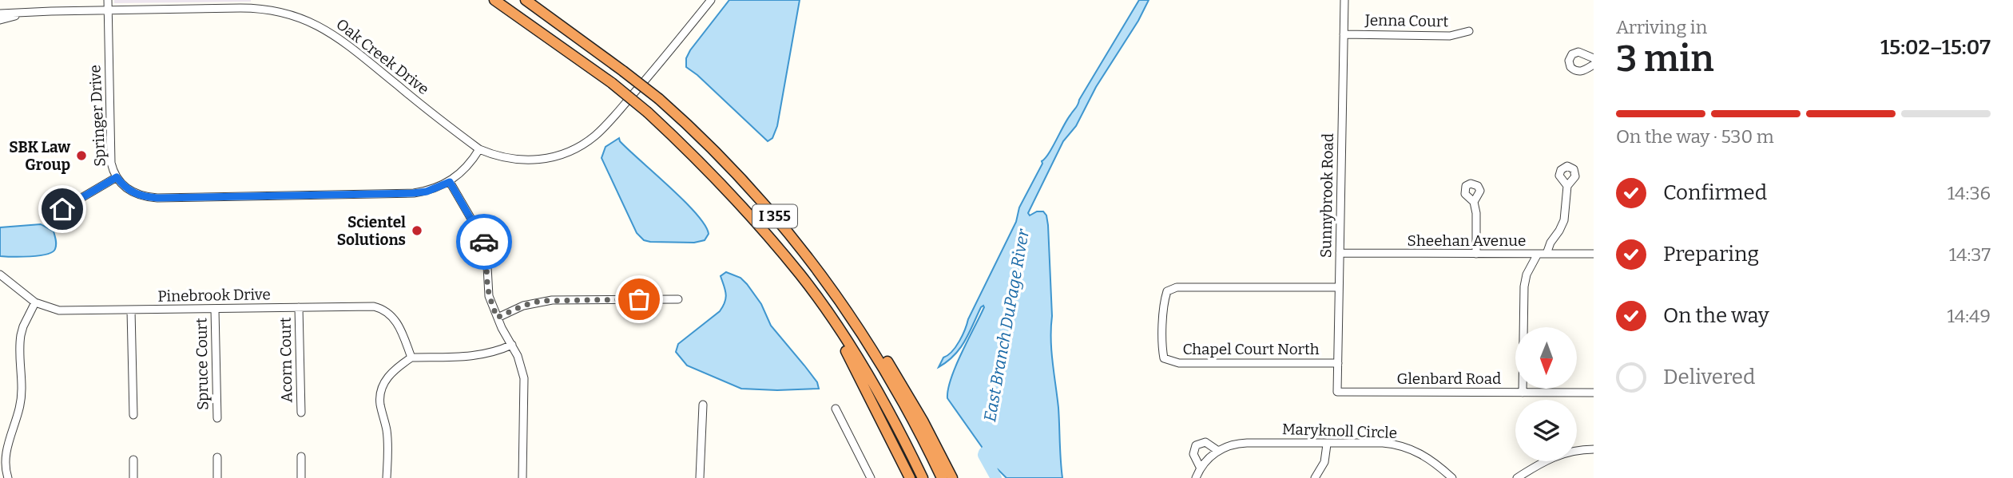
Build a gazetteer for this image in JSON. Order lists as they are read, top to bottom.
{
  "streets": {
    "highway": ["I 355"],
    "street": [
      "Jenna Court",
      "Oak Creek Drive",
      "Springer Drive",
      "Sunnybrook Road",
      "Sheehan Avenue",
      "Pinebrook Drive",
      "Chapel Court North",
      "Acorn Court",
      "Spruce Court",
      "Glenbard Road",
      "Maryknoll Circle"
    ]
  },
  "crossings": [
    ["Jenna Court", "Sunnybrook Road"],
    ["Oak Creek Drive", "Springer Drive"],
    ["Sunnybrook Road", "Sheehan Avenue"],
    ["Sunnybrook Road", "Chapel Court North"],
    ["Sunnybrook Road", "Glenbard Road"],
    ["Pinebrook Drive", "Acorn Court"],
    ["Pinebrook Drive", "Spruce Court"]
  ],
  "water": ["East Branch DuPage River"],
  "places": ["SBK Law Group", "Scientel Solutions"],
  "north": "bottom",
  "page": {
    "heading": ["3 min", "Arriving in", "15:02–15:07"],
    "bar": "On the way · 530 m",
    "list": [
      ["Confirmed", "14:36"],
      ["Preparing", "14:37"],
      ["On the way", "14:49"],
      "Delivered"
    ]
  }
}
